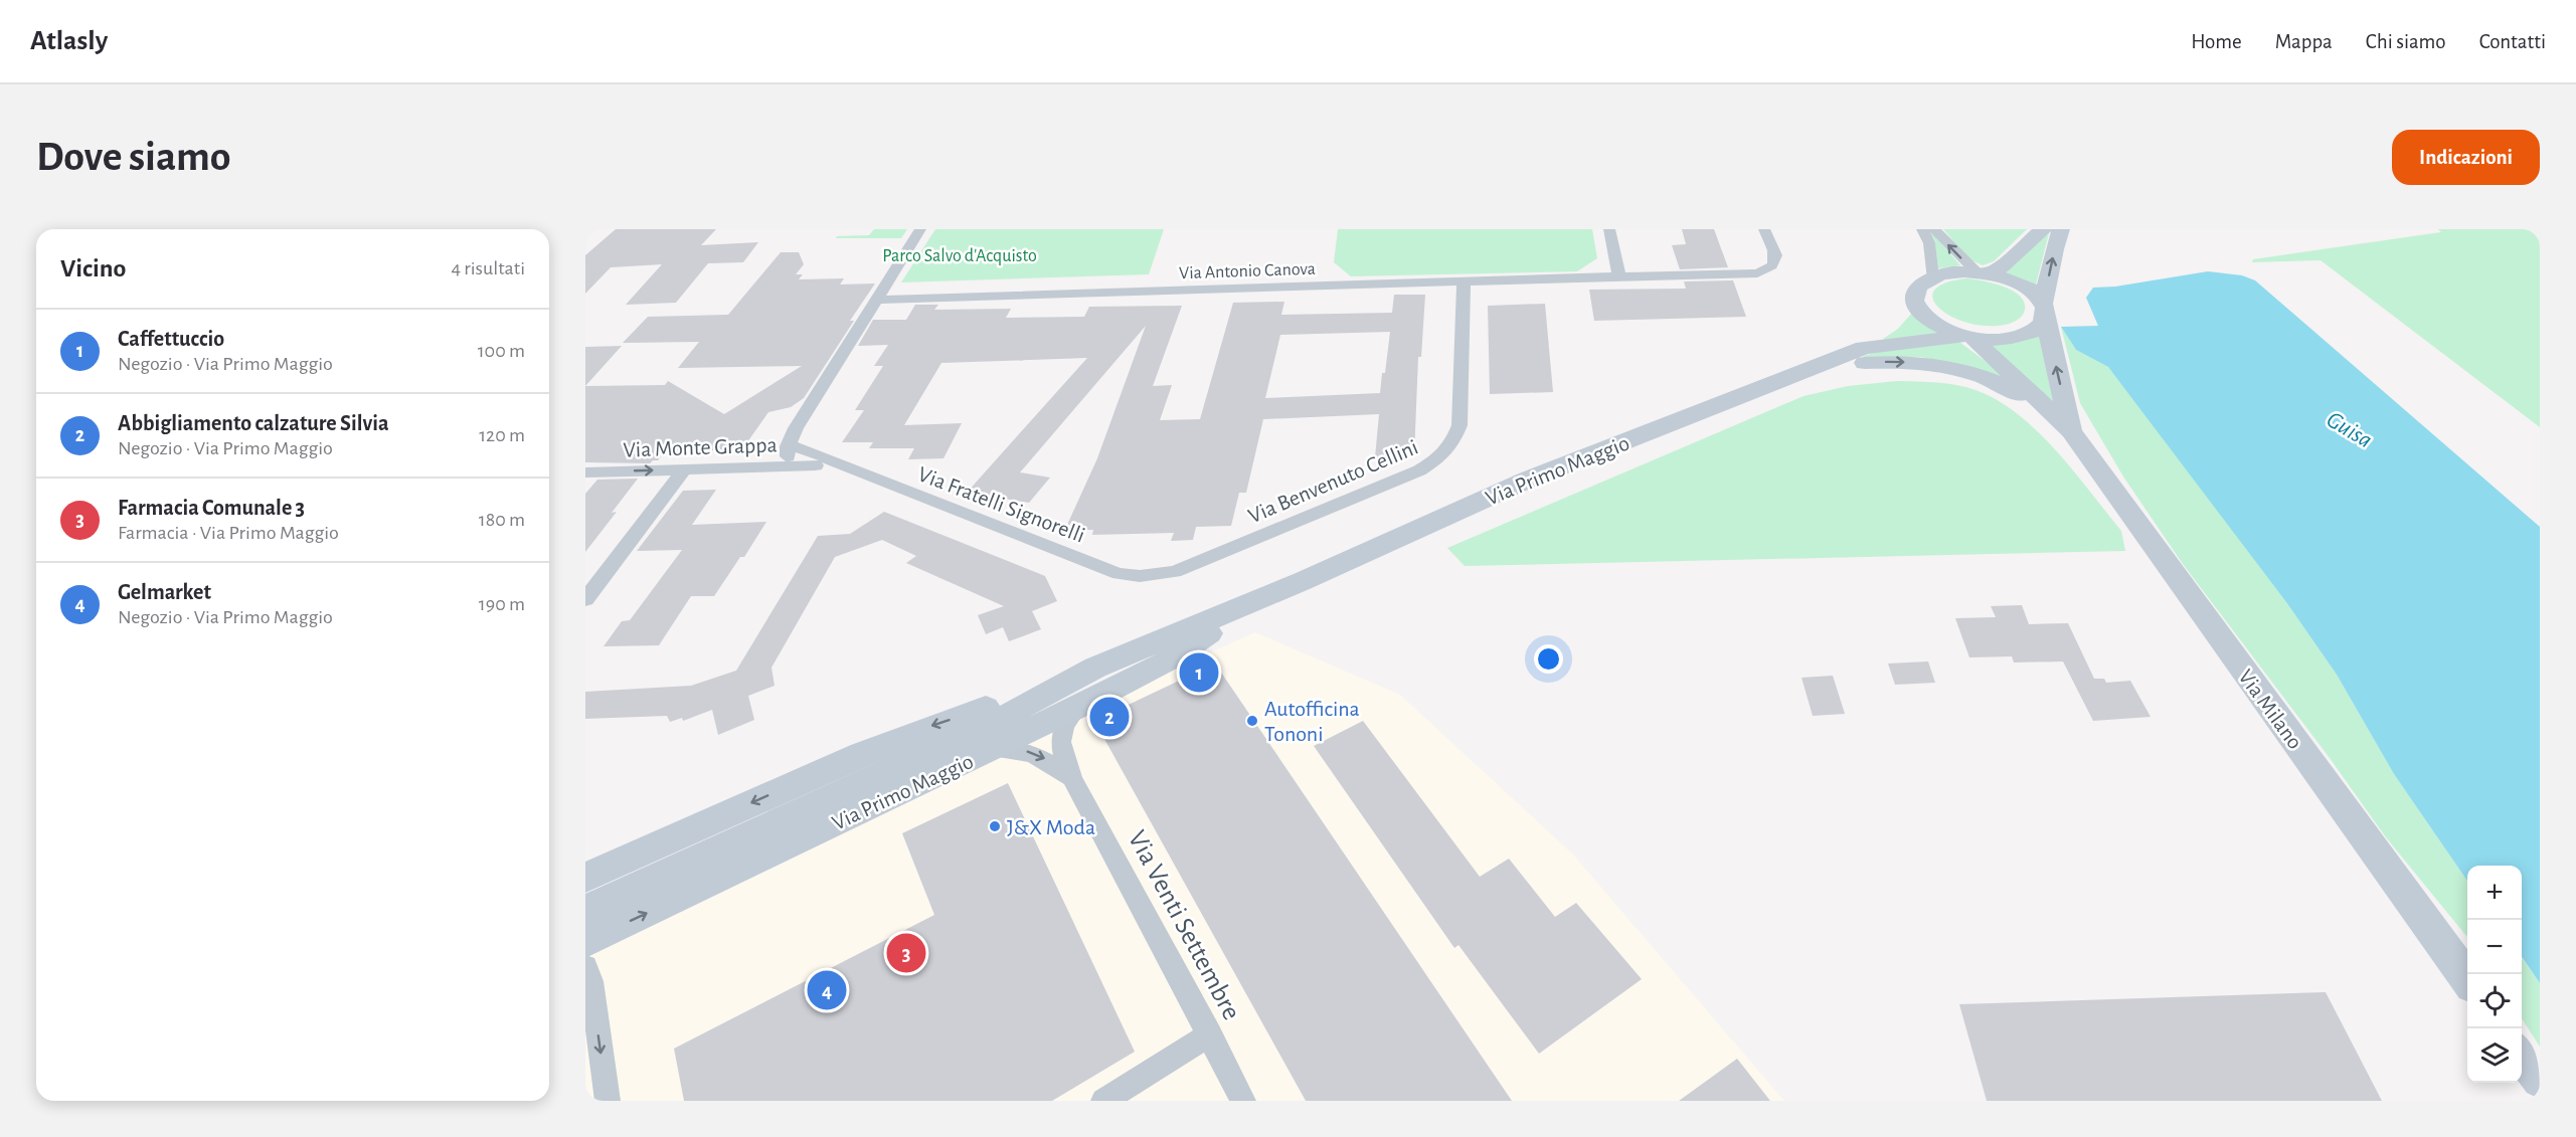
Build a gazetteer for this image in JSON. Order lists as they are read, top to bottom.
{
  "streets": {
    "street": [
      "Via Antonio Canova",
      "Via Monte Grappa",
      "Via Primo Maggio",
      "Via Benvenuto Cellini",
      "Via Fratelli Signorelli",
      "Via Milano",
      "Via Venti Settembre"
    ]
  },
  "crossings": [
    ["Via Antonio Canova", "Via Benvenuto Cellini"],
    ["Via Monte Grappa", "Via Fratelli Signorelli"],
    ["Via Primo Maggio", "Via Milano"],
    ["Via Primo Maggio", "Via Venti Settembre"],
    ["Via Benvenuto Cellini", "Via Fratelli Signorelli"]
  ],
  "one_way": ["Via Monte Grappa"],
  "water": ["Guisa"],
  "parks": ["Parco Salvo d'Acquisto"],
  "places": ["Autofficina Tononi", "J&X Moda"],
  "page": {
    "header": "Atlasly",
    "nav": [
      "Home",
      "Mappa",
      "Chi siamo",
      "Contatti"
    ],
    "buttons": "Indicazioni",
    "title": "Dove siamo",
    "heading": ["Vicino", "4 risultati"],
    "list": [
      {
        "mark": "1",
        "name": "Caffettuccio",
        "note": "Negozio · Via Primo Maggio",
        "value": "100 m"
      },
      {
        "mark": "2",
        "name": "Abbigliamento calzature Silvia",
        "note": "Negozio · Via Primo Maggio",
        "value": "120 m"
      },
      {
        "mark": "3",
        "name": "Farmacia Comunale 3",
        "note": "Farmacia · Via Primo Maggio",
        "value": "180 m"
      },
      {
        "mark": "4",
        "name": "Gelmarket",
        "note": "Negozio · Via Primo Maggio",
        "value": "190 m"
      }
    ],
    "pins": [
      "1",
      "2",
      "3",
      "4"
    ],
    "map_buttons": ["+", "−"]
  }
}
